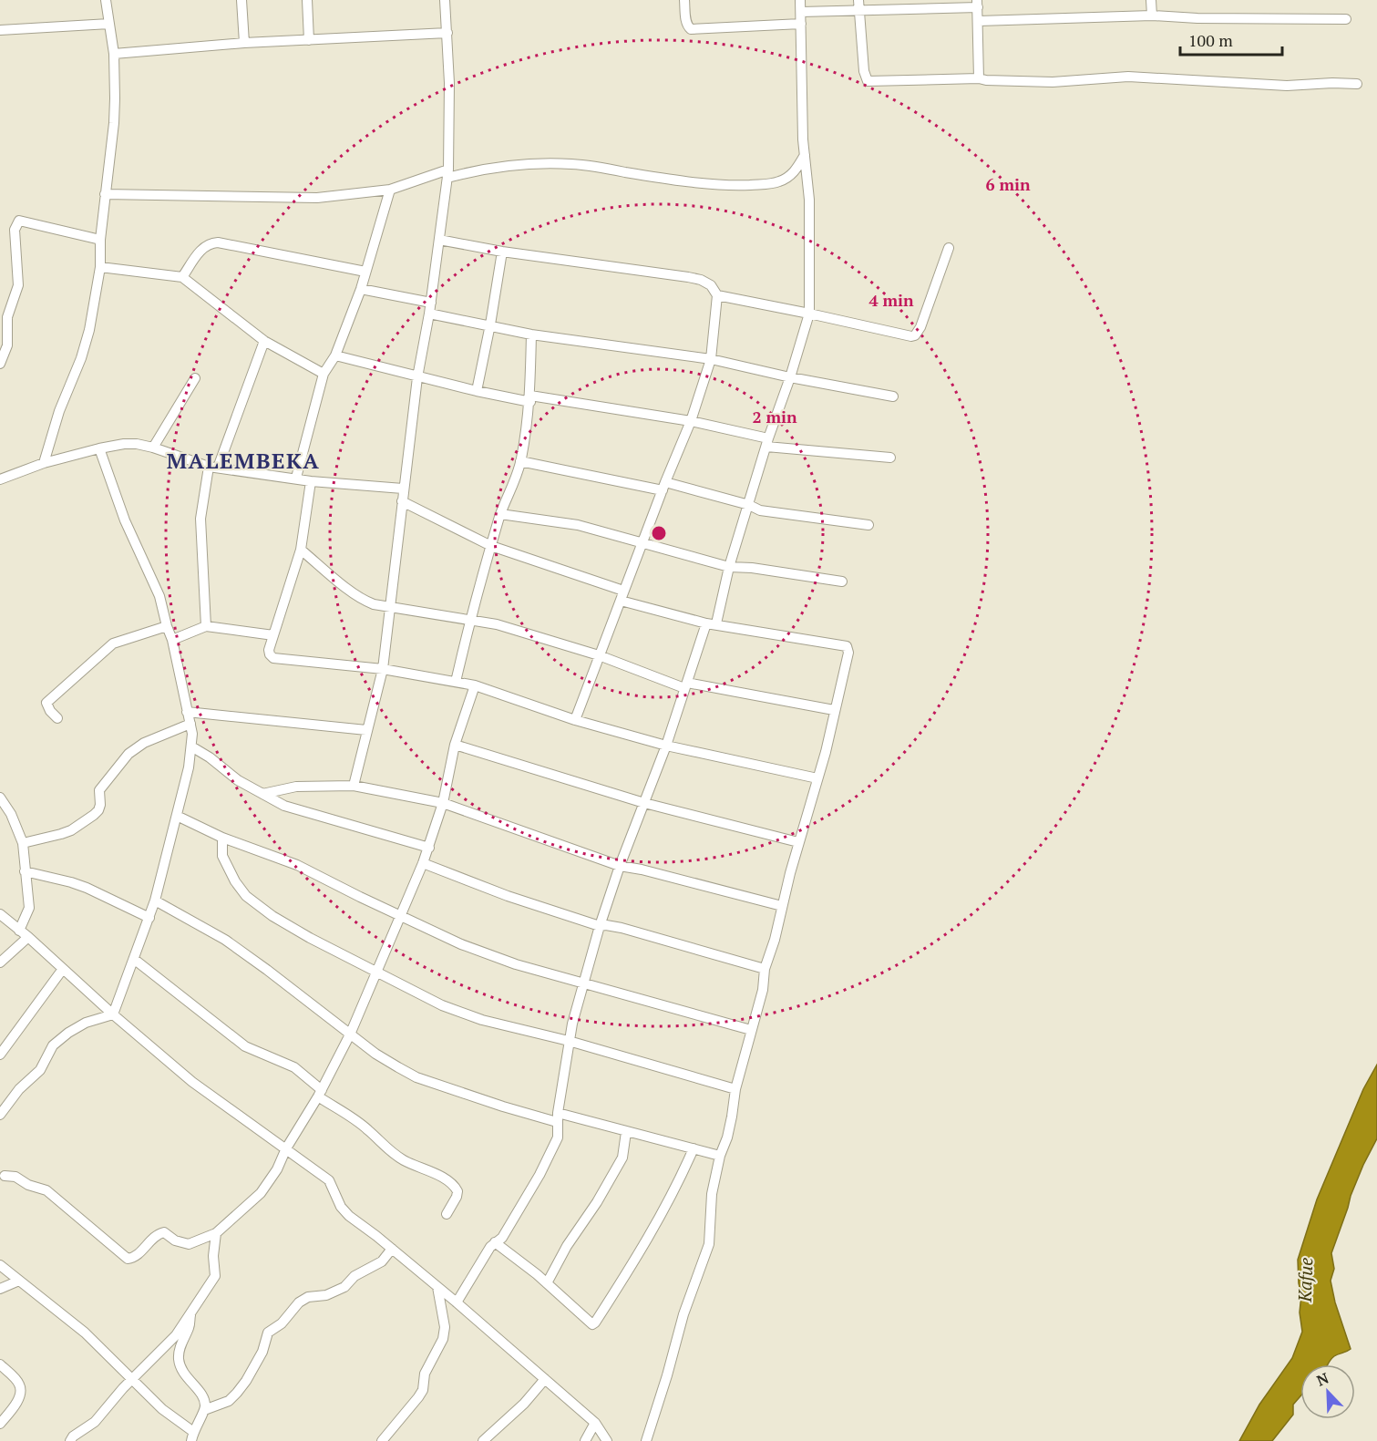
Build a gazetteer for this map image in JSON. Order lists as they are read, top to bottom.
{
  "districts": ["MALEMBEKA"],
  "water": ["Kafue"],
  "scale_bar": "100 m",
  "north": "top left",
  "rings": ["6 min", "4 min", "2 min"]
}
